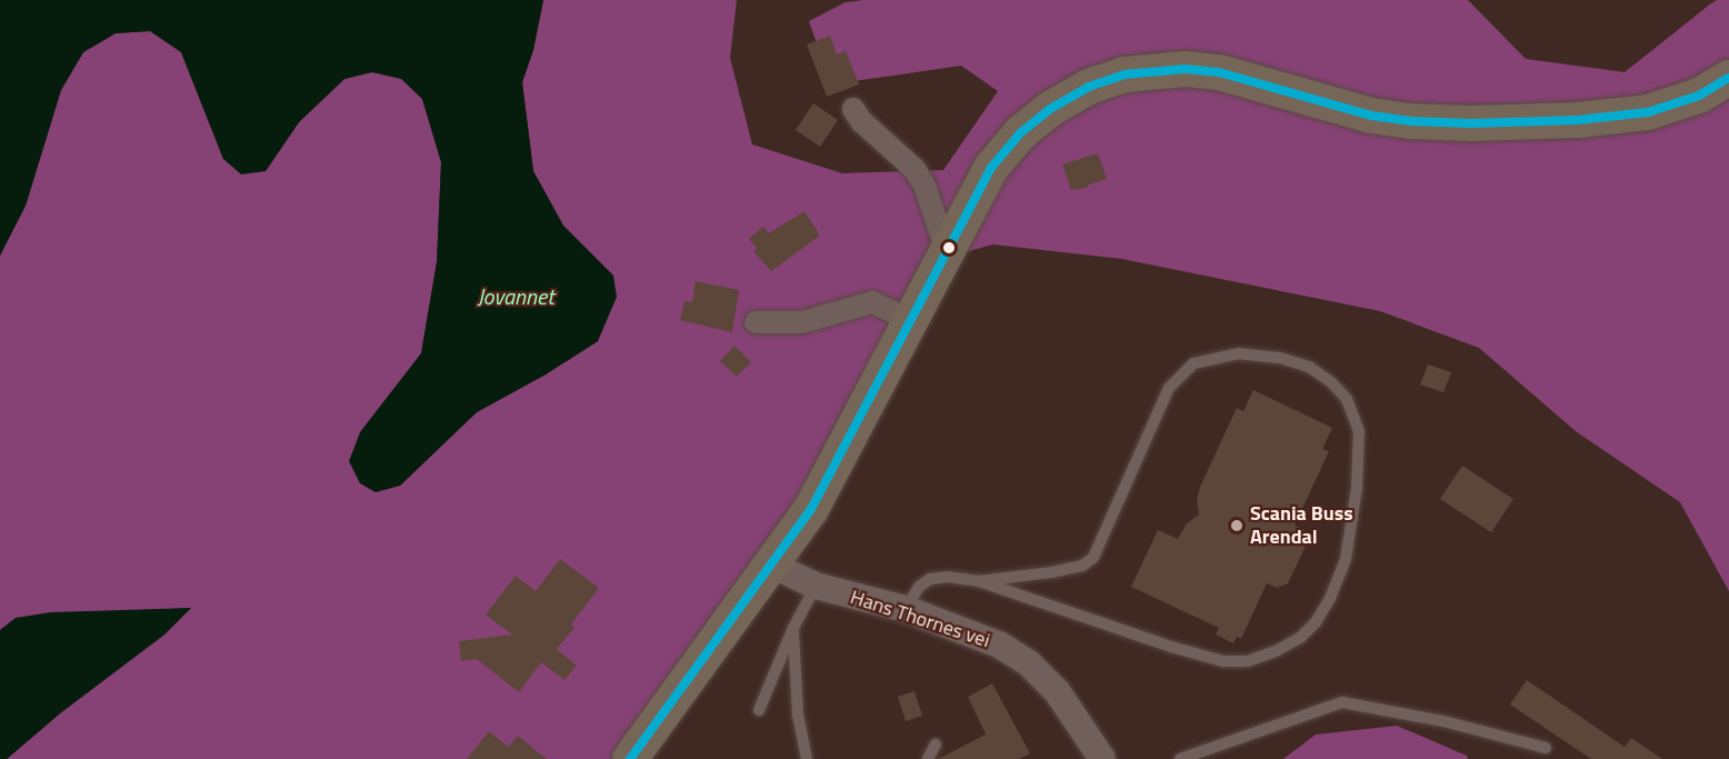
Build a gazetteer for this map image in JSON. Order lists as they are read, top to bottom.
{
  "streets": {
    "street": ["Hans Thornes vei"]
  },
  "water": ["Jovannet"],
  "places": ["Scania Buss Arendal"]
}
